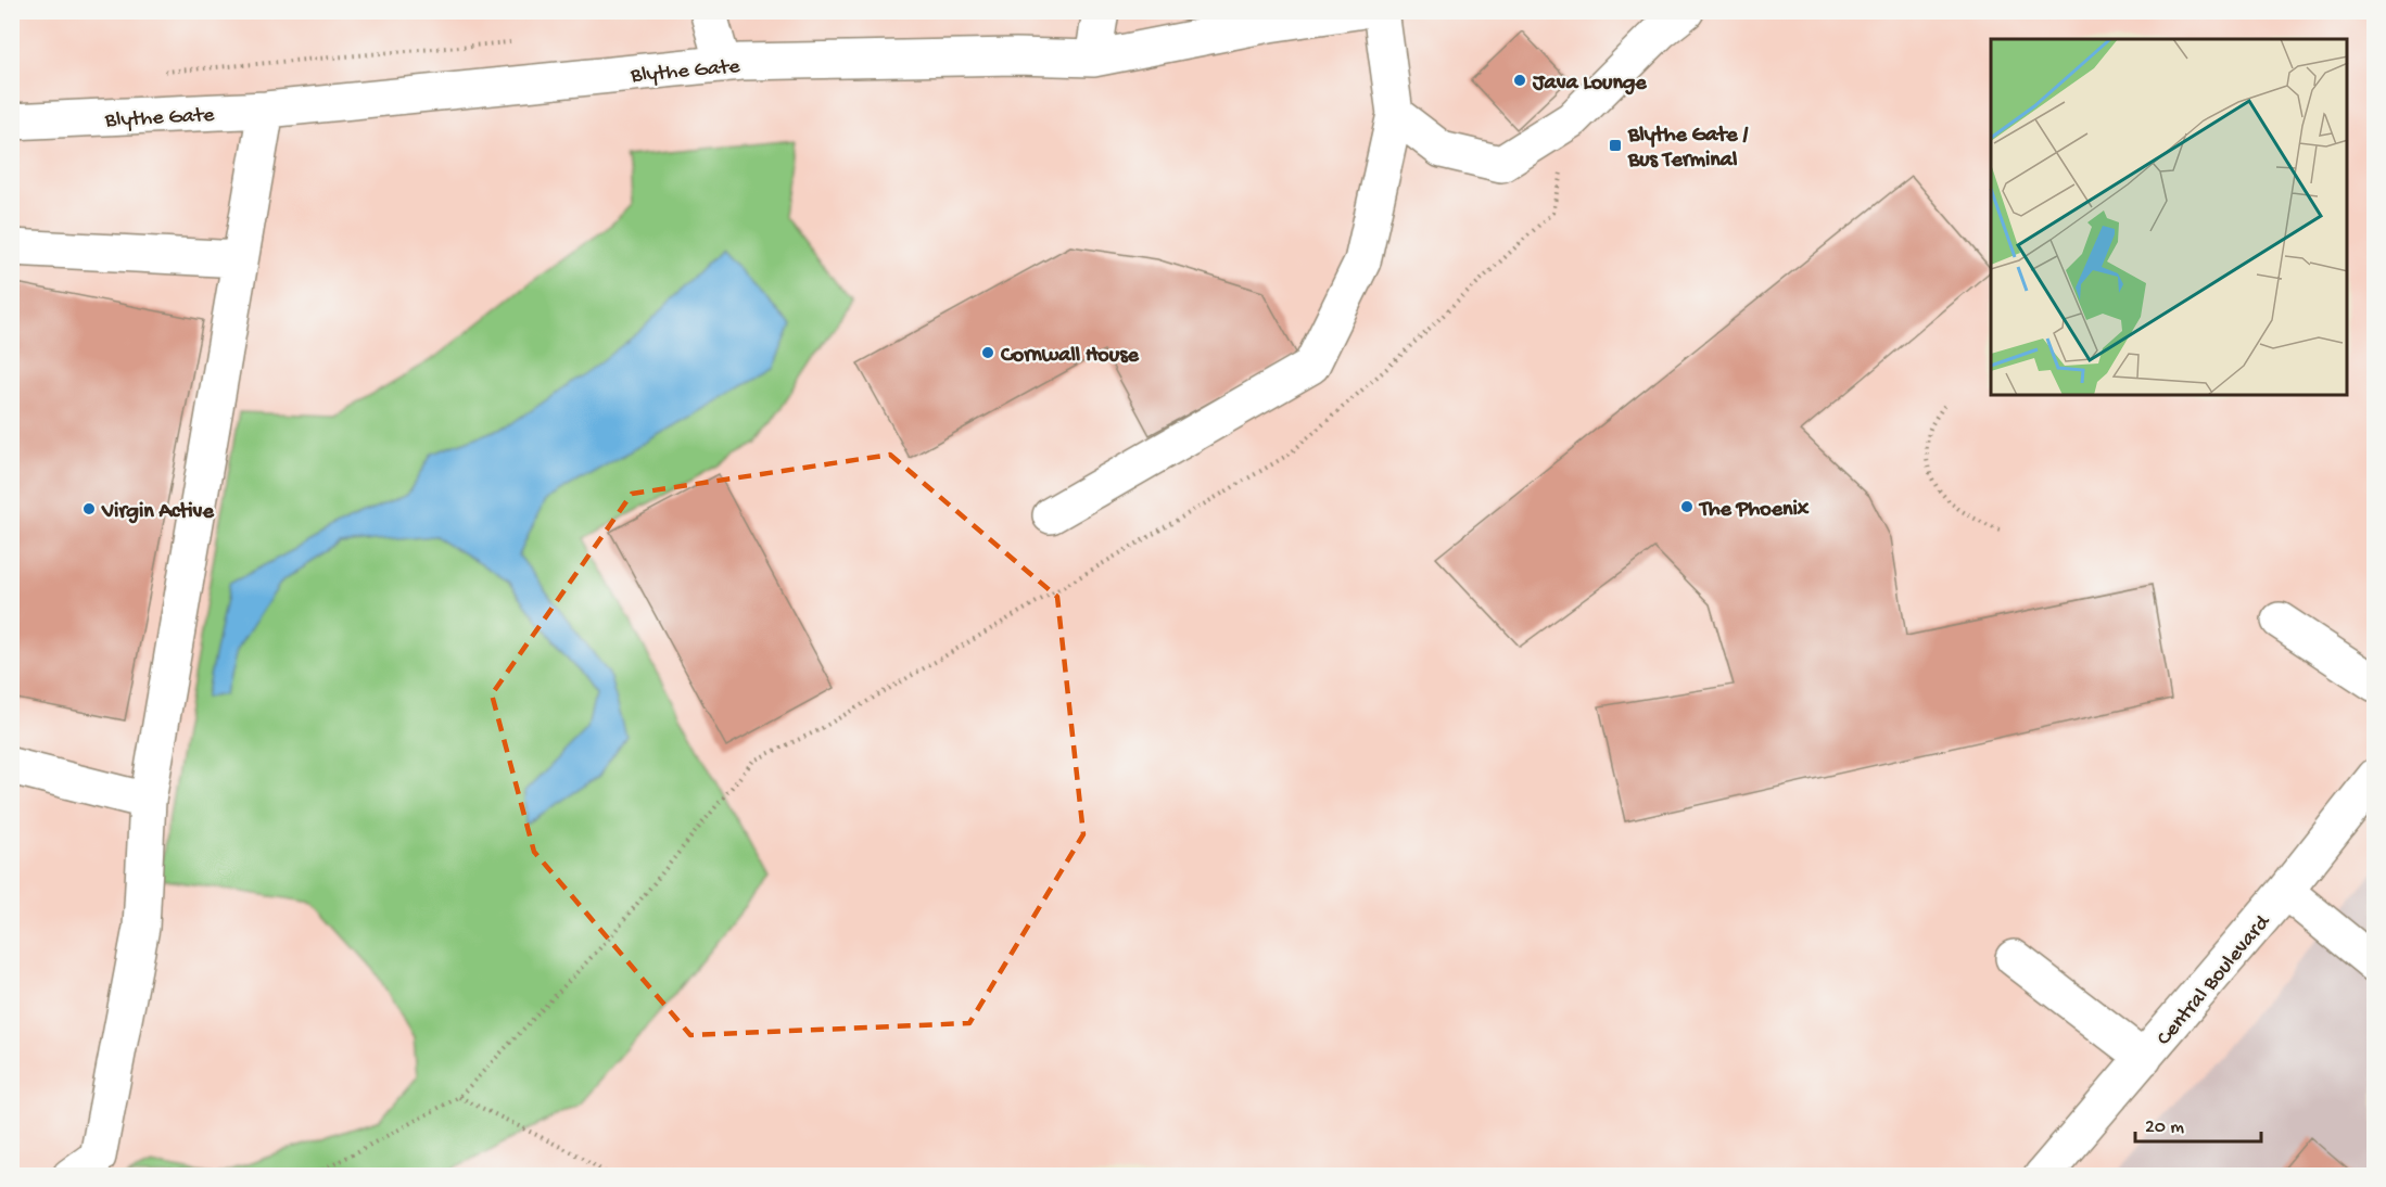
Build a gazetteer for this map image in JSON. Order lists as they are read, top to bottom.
{
  "streets": {
    "street": ["Blythe Gate", "Central Boulevard"]
  },
  "places": {
    "other": [
      "Java Lounge",
      "Cornwall House",
      "The Phoenix",
      "Virgin Active"
    ],
    "transit": ["Blythe Gate / Bus Terminal"]
  },
  "scale_bar": "20 m"
}
